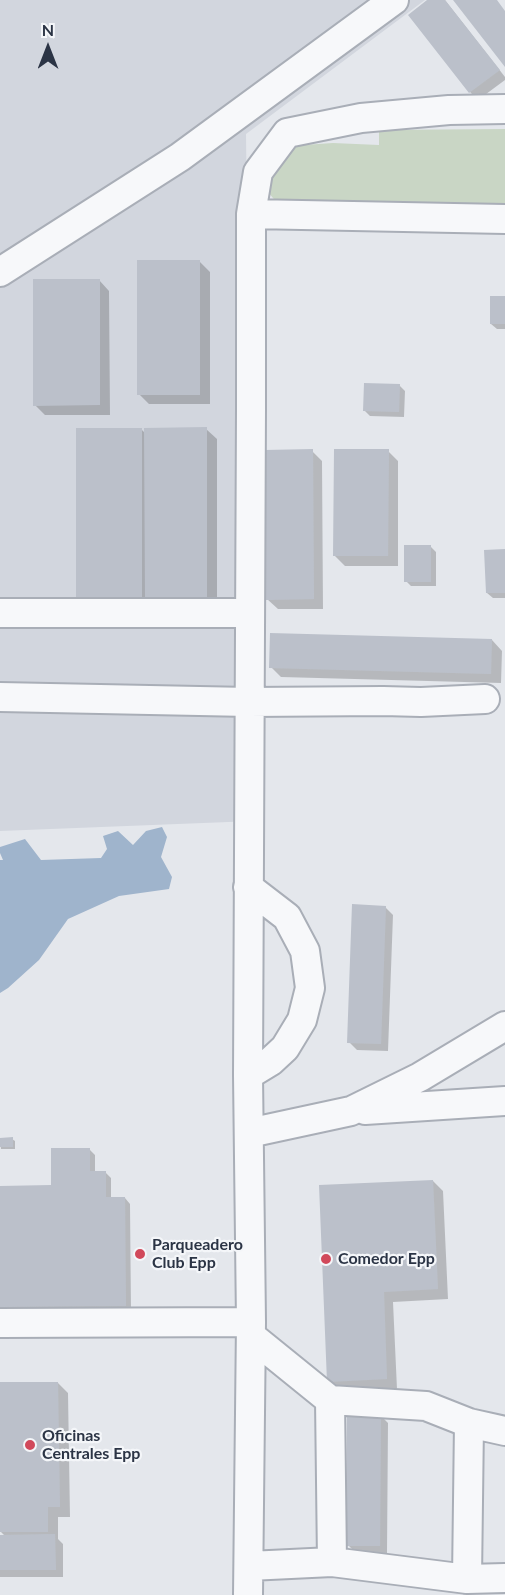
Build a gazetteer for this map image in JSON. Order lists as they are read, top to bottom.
{
  "places": ["Parqueadero Club Epp", "Comedor Epp", "Oficinas Centrales Epp"],
  "north": "top"
}
